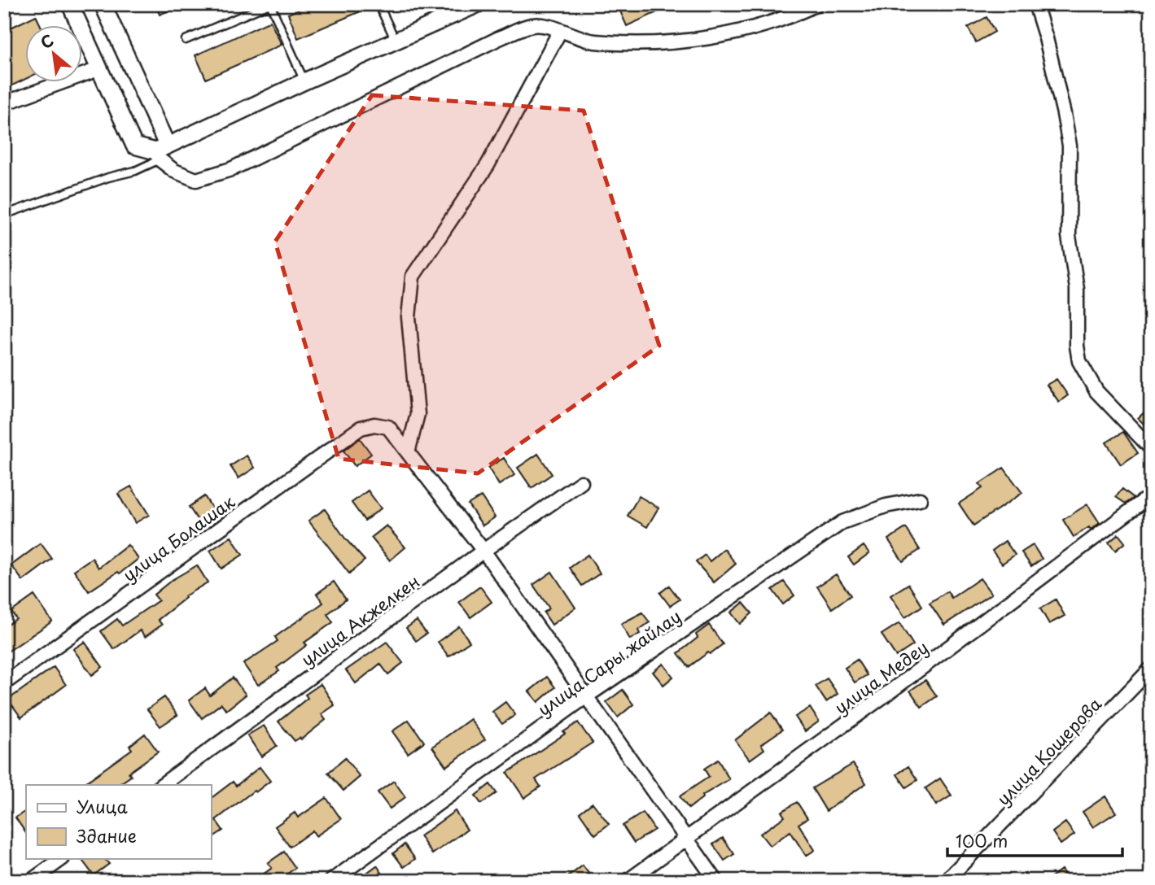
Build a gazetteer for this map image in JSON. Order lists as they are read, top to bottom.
{
  "streets": {
    "street": [
      "улица Болашак",
      "улица Акжелкен",
      "улица Сары жайлау",
      "улица Медеу",
      "улица Кошерова"
    ]
  },
  "legend": ["Улица", "Здание"],
  "scale_bar": "100 m",
  "north": "top left"
}
